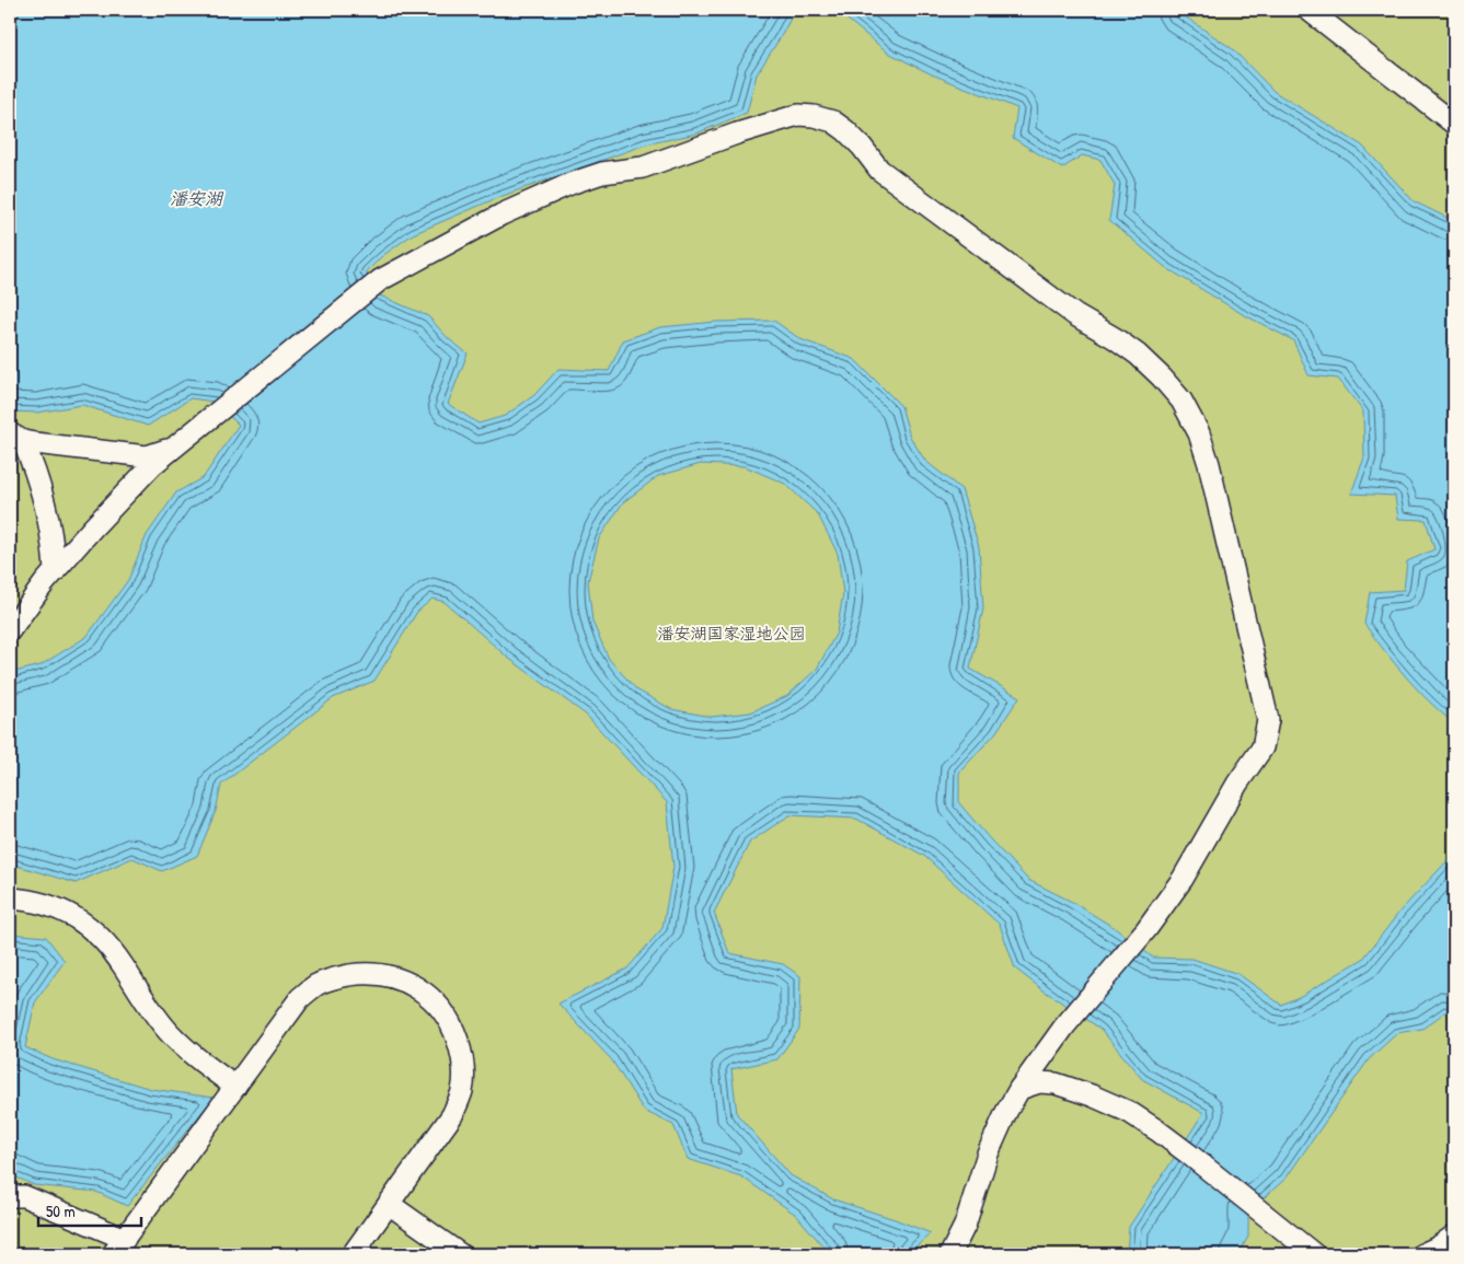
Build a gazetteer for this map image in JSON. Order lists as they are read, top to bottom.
{
  "water": ["潘安湖"],
  "parks": ["潘安湖国家湿地公园"],
  "scale_bar": "50 m"
}
